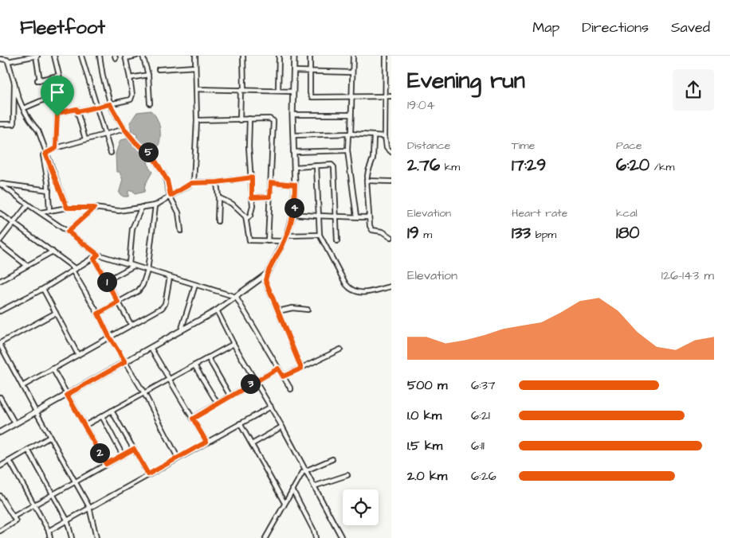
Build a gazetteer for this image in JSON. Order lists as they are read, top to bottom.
{
  "page": {
    "header": "Fleetfoot",
    "nav": ["Map", "Directions", "Saved"],
    "heading": ["Evening run", "19:04"],
    "stats": [
      ["Distance", "2.76 km"],
      ["Time", "17:29"],
      ["Pace", "6:20 /km"],
      ["Elevation", "19 m"],
      ["Heart rate", "133 bpm"],
      ["kcal", "180"]
    ],
    "pins": [
      "5",
      "4",
      "1",
      "3",
      "2"
    ],
    "chart": ["Elevation", "126–143 m"],
    "list": [
      {
        "name": "500 m",
        "note": "6:37"
      },
      {
        "name": "1.0 km",
        "note": "6:21"
      },
      {
        "name": "1.5 km",
        "note": "6:11"
      },
      {
        "name": "2.0 km",
        "note": "6:26"
      }
    ]
  }
}
